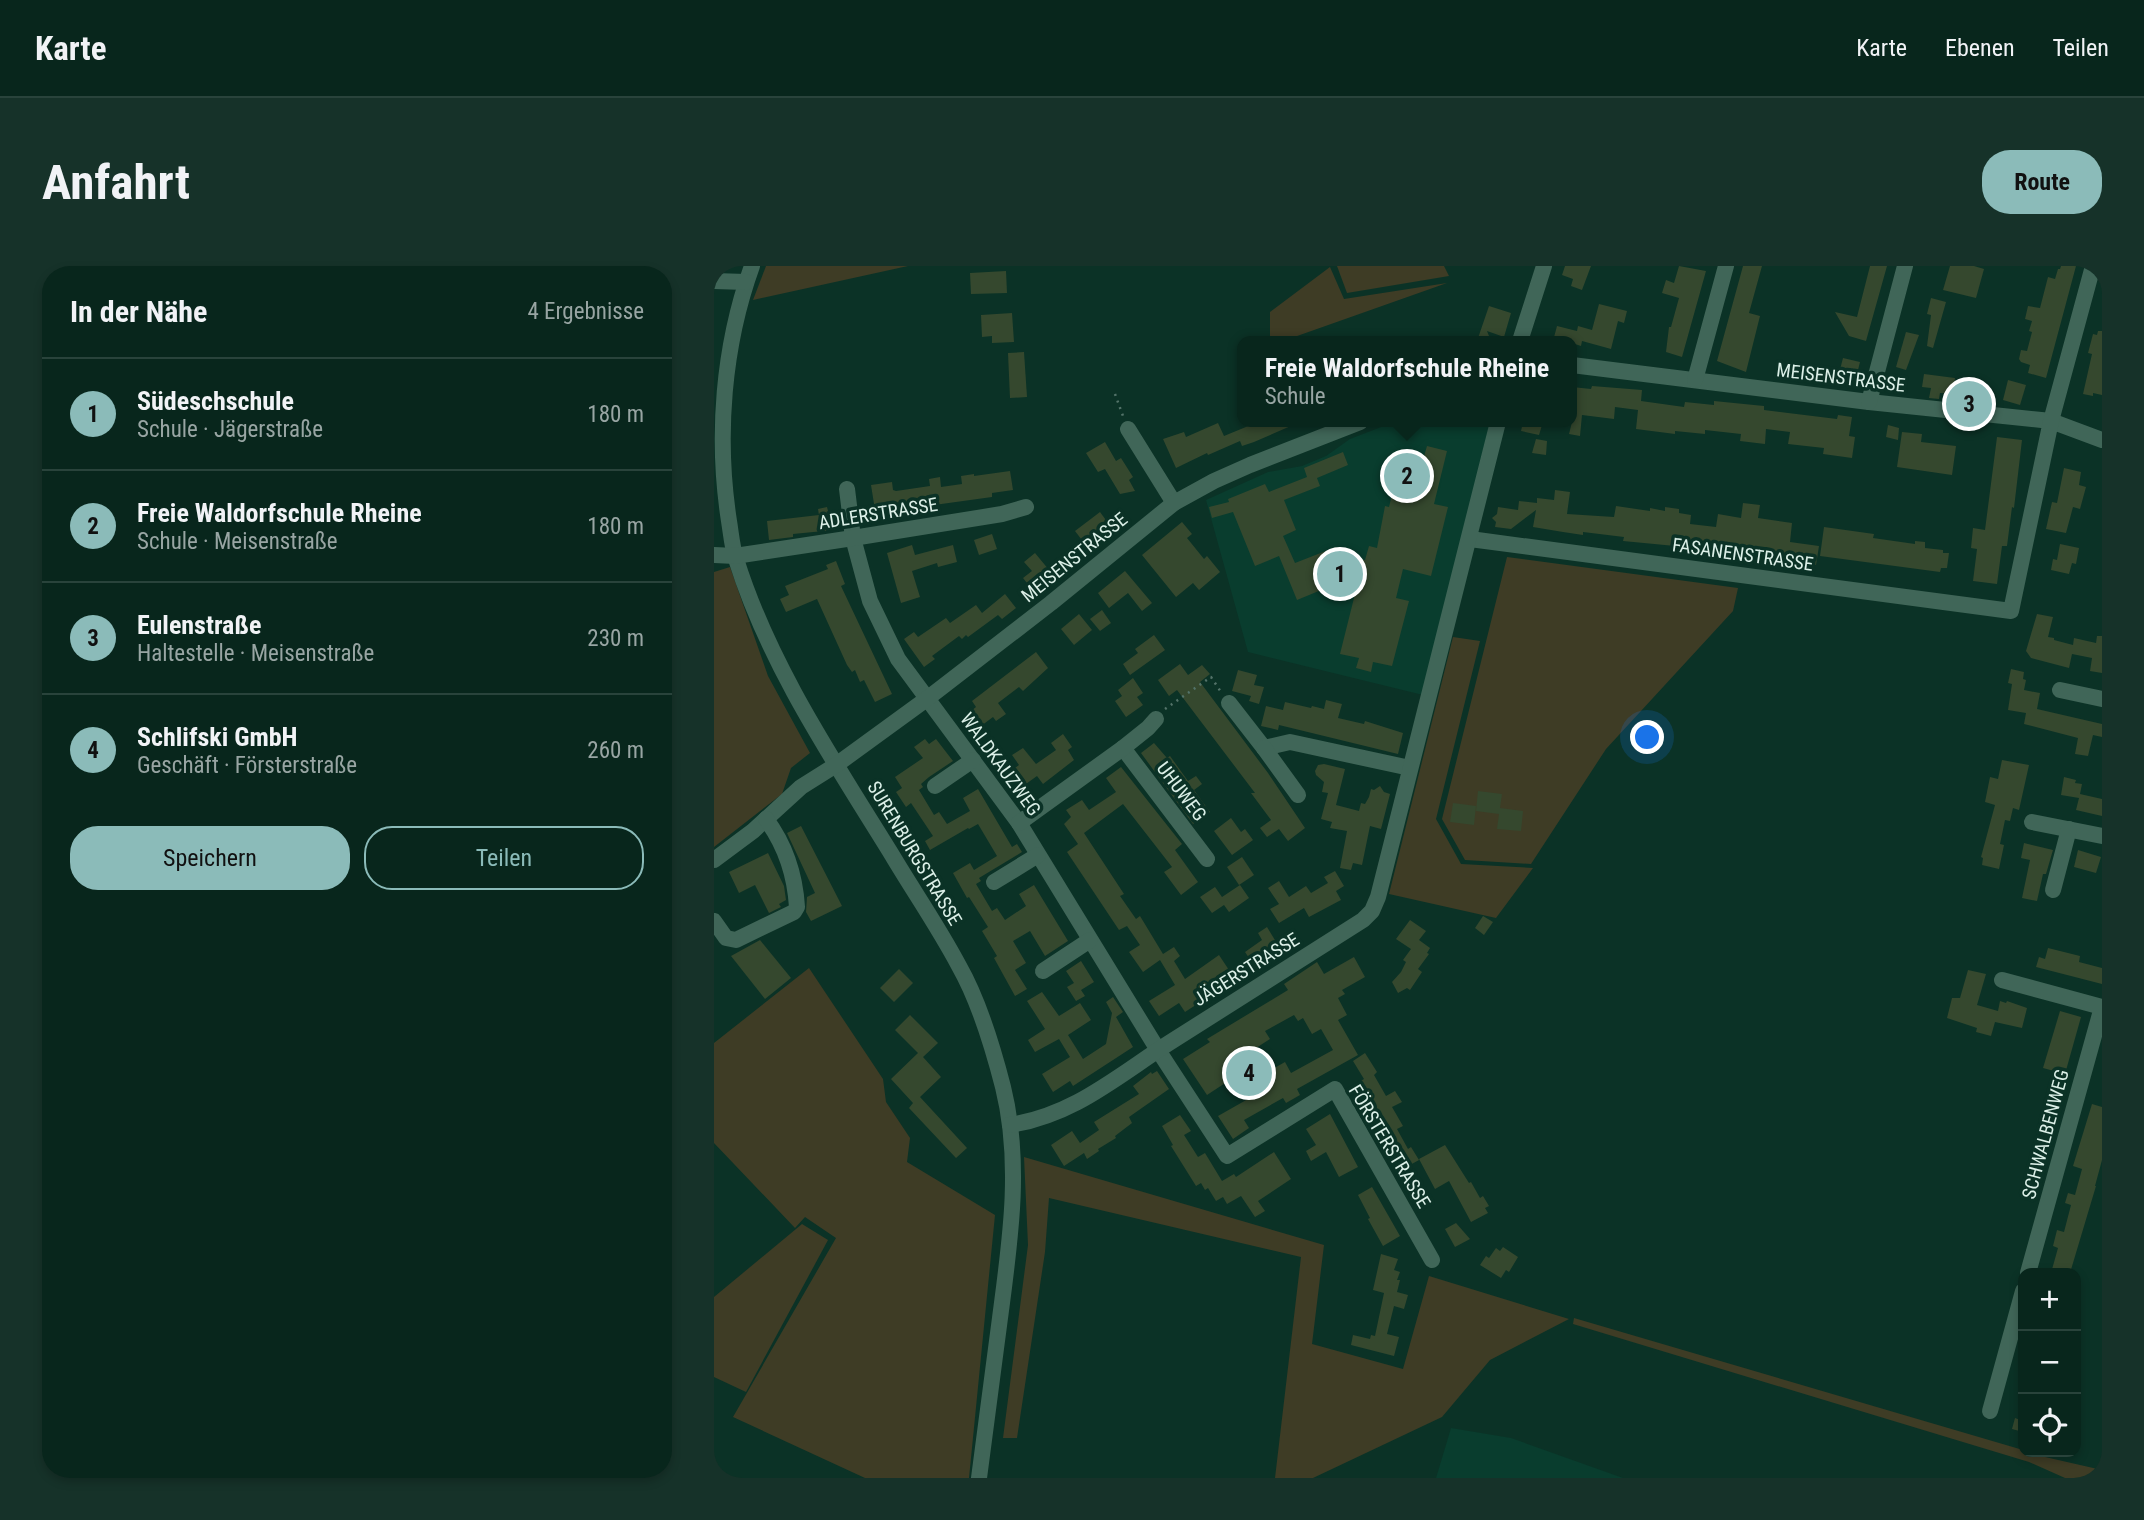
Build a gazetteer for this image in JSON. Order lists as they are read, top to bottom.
{
  "streets": {
    "street": [
      "MEISENSTRASSE",
      "ADLERSTRASSE",
      "FASANENSTRASSE",
      "WALDKAUZWEG",
      "UHUWEG",
      "SURENBURGSTRASSE",
      "JÄGERSTRASSE",
      "SCHWALBENWEG",
      "FÖRSTERSTRASSE"
    ]
  },
  "crossings": [
    ["MEISENSTRASSE", "FASANENSTRASSE"],
    ["MEISENSTRASSE", "WALDKAUZWEG"],
    ["MEISENSTRASSE", "SURENBURGSTRASSE"],
    ["ADLERSTRASSE", "WALDKAUZWEG"],
    ["ADLERSTRASSE", "SURENBURGSTRASSE"],
    ["FASANENSTRASSE", "JÄGERSTRASSE"],
    ["WALDKAUZWEG", "JÄGERSTRASSE"],
    ["WALDKAUZWEG", "FÖRSTERSTRASSE"],
    ["SURENBURGSTRASSE", "JÄGERSTRASSE"],
    ["JÄGERSTRASSE", "FÖRSTERSTRASSE"]
  ],
  "page": {
    "header": "Karte",
    "nav": ["Karte", "Ebenen", "Teilen"],
    "buttons": [
      "Route",
      ["Speichern", "Teilen"]
    ],
    "title": "Anfahrt",
    "heading": ["In der Nähe", "4 Ergebnisse"],
    "popup": ["Freie Waldorfschule Rheine", "Schule"],
    "list": [
      {
        "mark": "1",
        "name": "Südeschschule",
        "note": "Schule · Jägerstraße",
        "value": "180 m"
      },
      {
        "mark": "2",
        "name": "Freie Waldorfschule Rheine",
        "note": "Schule · Meisenstraße",
        "value": "180 m"
      },
      {
        "mark": "3",
        "name": "Eulenstraße",
        "note": "Haltestelle · Meisenstraße",
        "value": "230 m"
      },
      {
        "mark": "4",
        "name": "Schlifski GmbH",
        "note": "Geschäft · Försterstraße",
        "value": "260 m"
      }
    ],
    "pins": [
      "3",
      "2",
      "1",
      "4"
    ],
    "map_buttons": ["+", "−"]
  }
}
